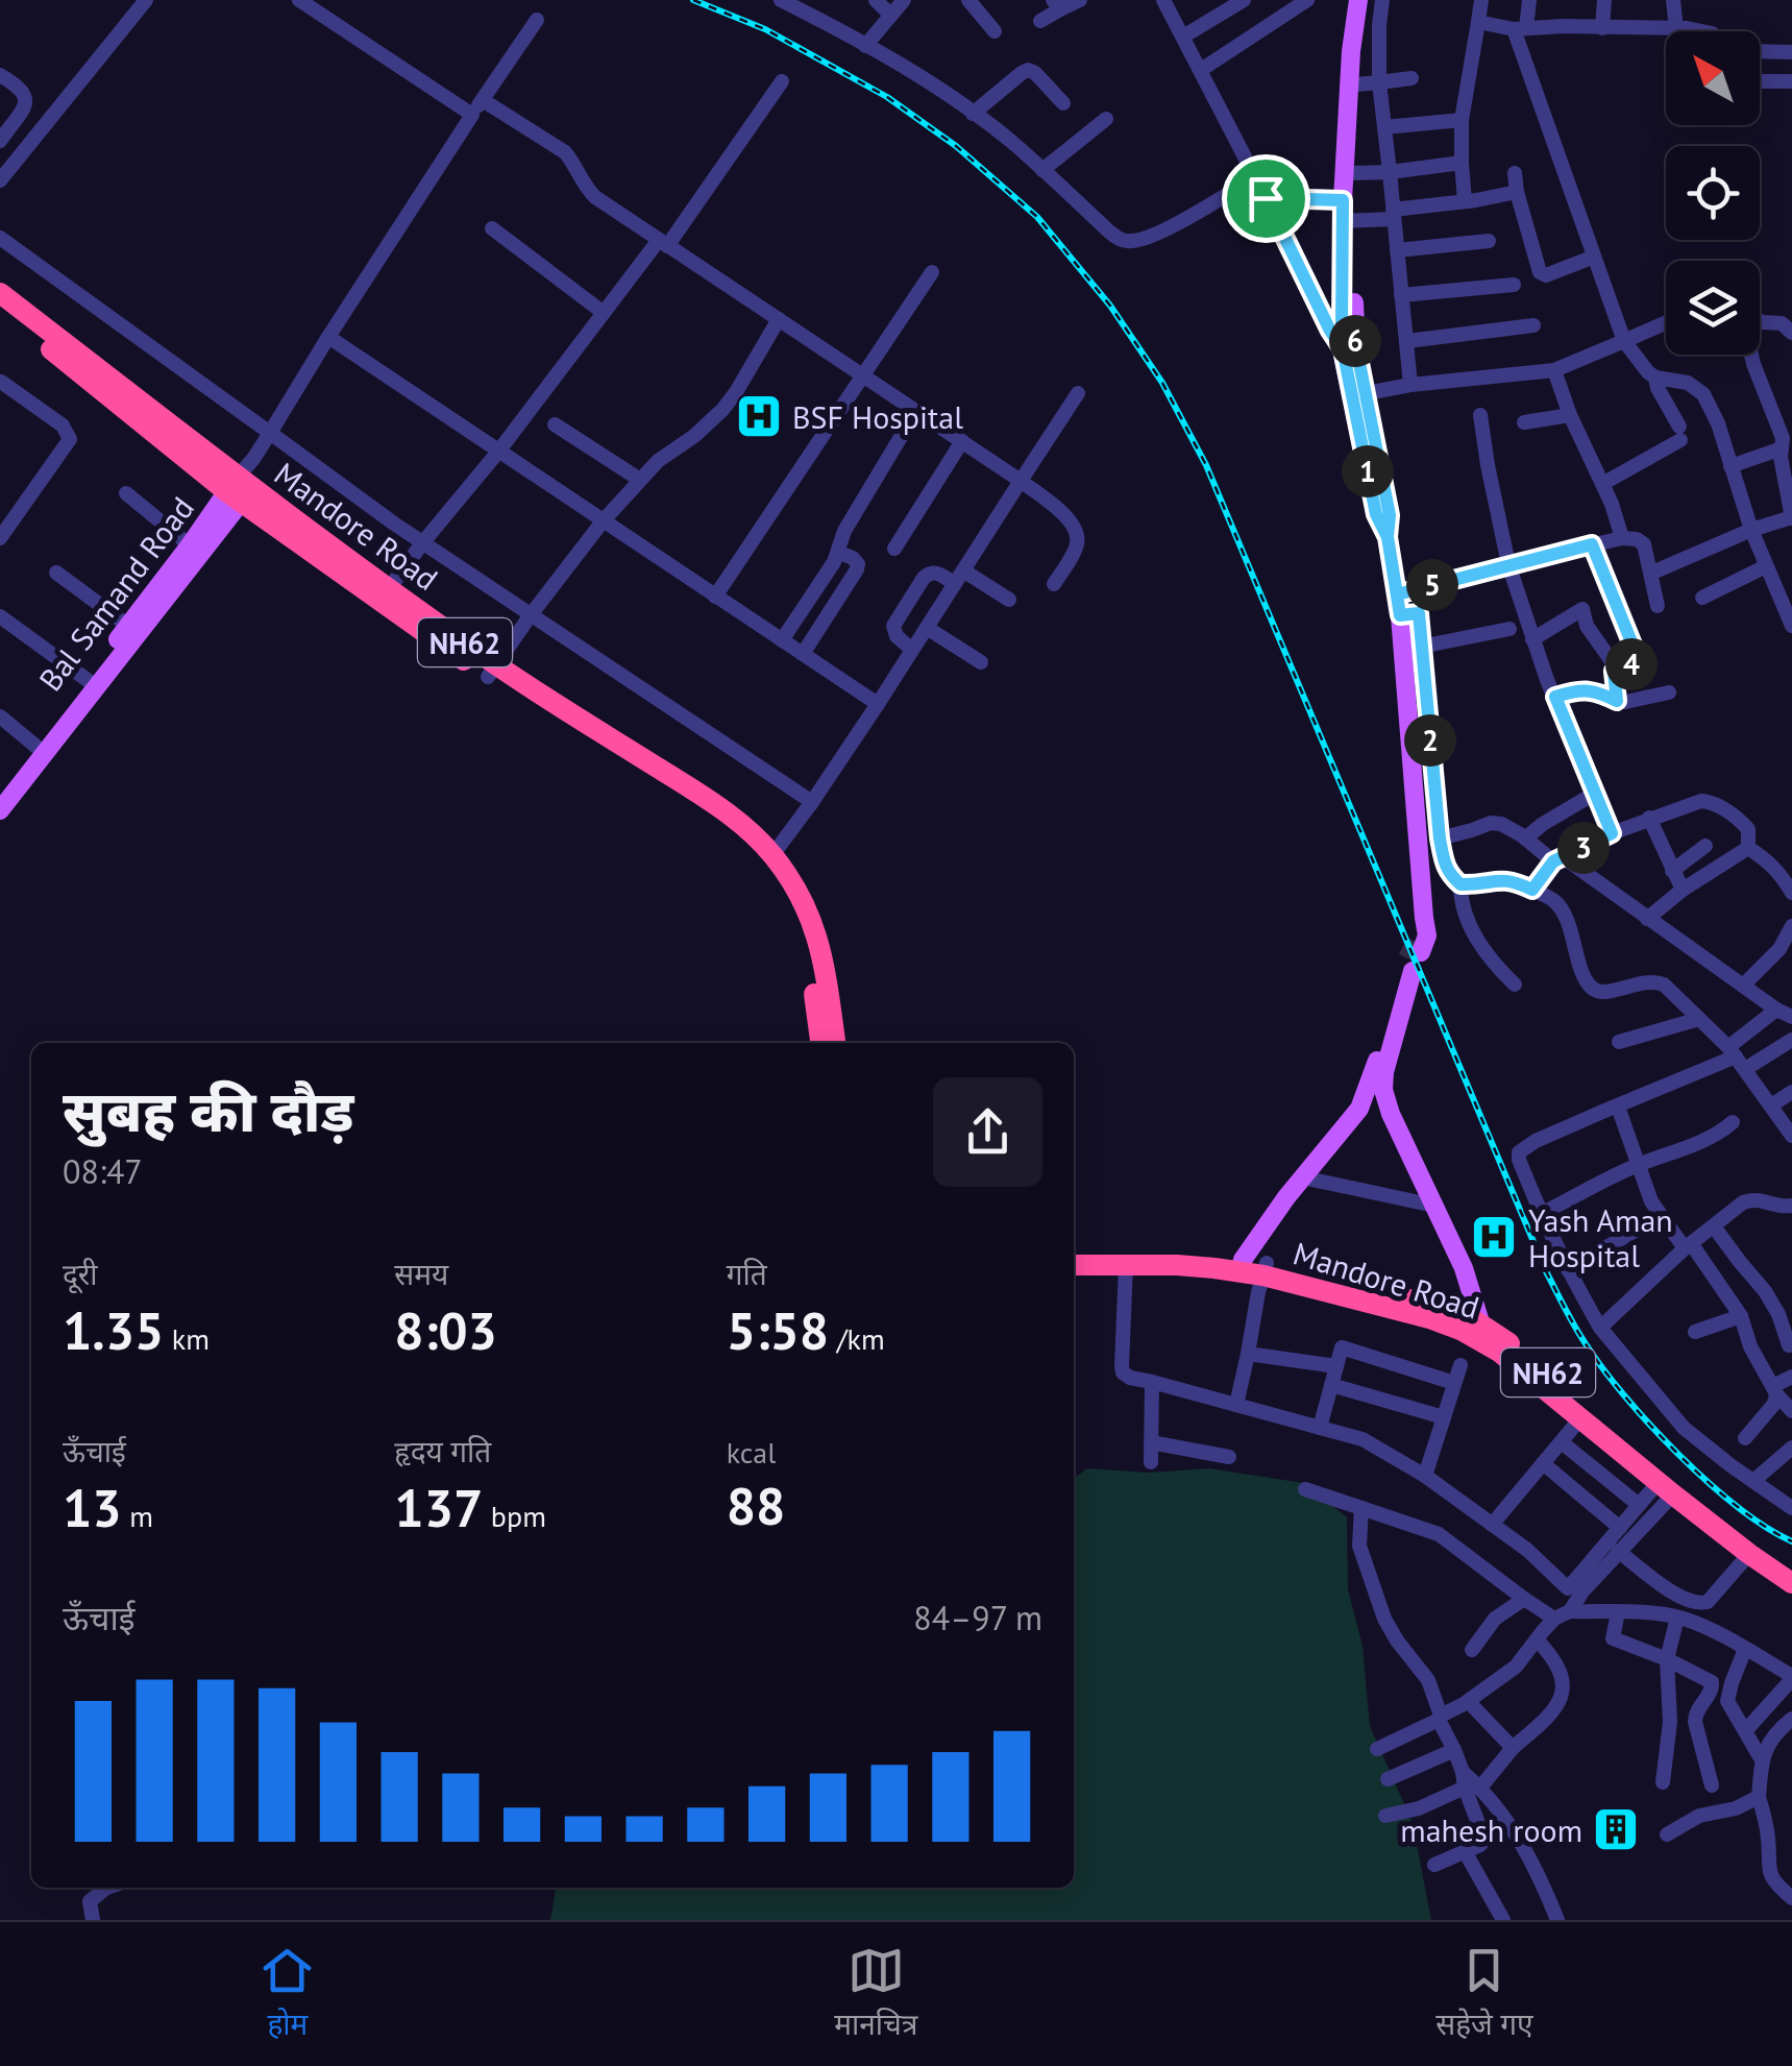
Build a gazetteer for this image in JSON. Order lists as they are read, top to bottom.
{
  "streets": {
    "highway": ["Mandore Road", "NH62"],
    "main road": ["Bal Samand Road"]
  },
  "crossings": [
    ["Mandore Road", "Bal Samand Road"]
  ],
  "places": {
    "hospital": ["BSF Hospital", "Yash Aman Hospital"],
    "building": ["mahesh room"]
  },
  "north": "top left",
  "page": {
    "pins": [
      "6",
      "1",
      "5",
      "4",
      "2",
      "3"
    ],
    "heading": ["सुबह की दौड़", "08:47"],
    "stats": [
      ["दूरी", "1.35 km"],
      ["समय", "8:03"],
      ["गति", "5:58 /km"],
      ["ऊँचाई", "13 m"],
      ["हृदय गति", "137 bpm"],
      ["kcal", "88"]
    ],
    "chart": ["ऊँचाई", "84–97 m"],
    "tabs": ["होम", "मानचित्र", "सहेजे गए"]
  }
}
